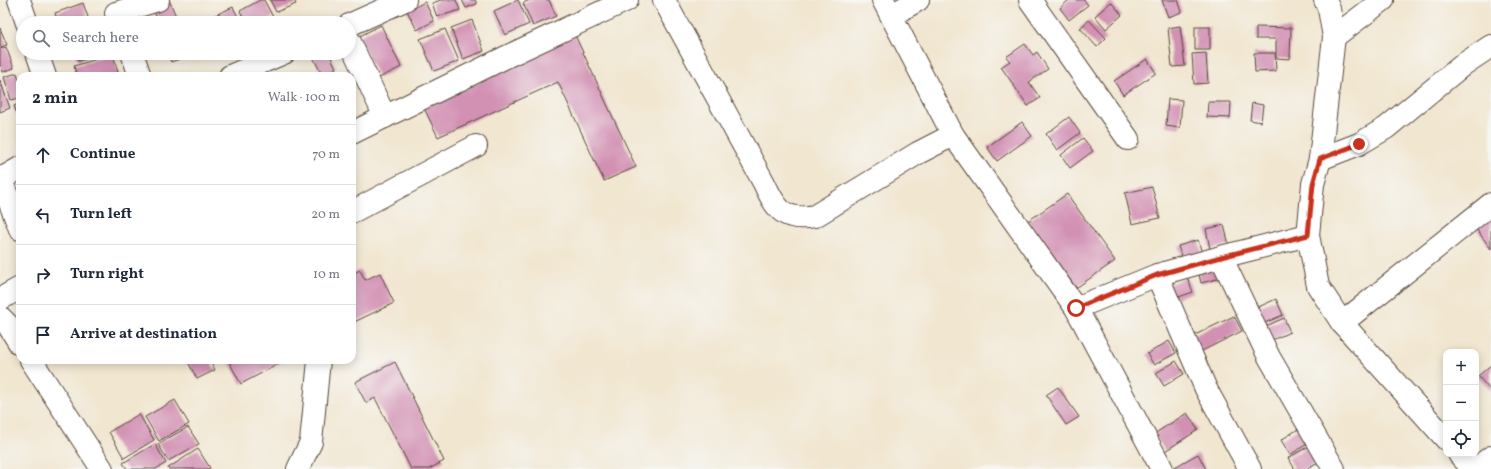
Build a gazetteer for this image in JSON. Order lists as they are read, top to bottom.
{
  "page": {
    "search": "Search here",
    "heading": ["2 min", "Walk · 100 m"],
    "list": [
      ["Continue", "70 m"],
      ["Turn left", "20 m"],
      ["Turn right", "10 m"],
      "Arrive at destination"
    ],
    "map_buttons": ["+", "−"]
  }
}
